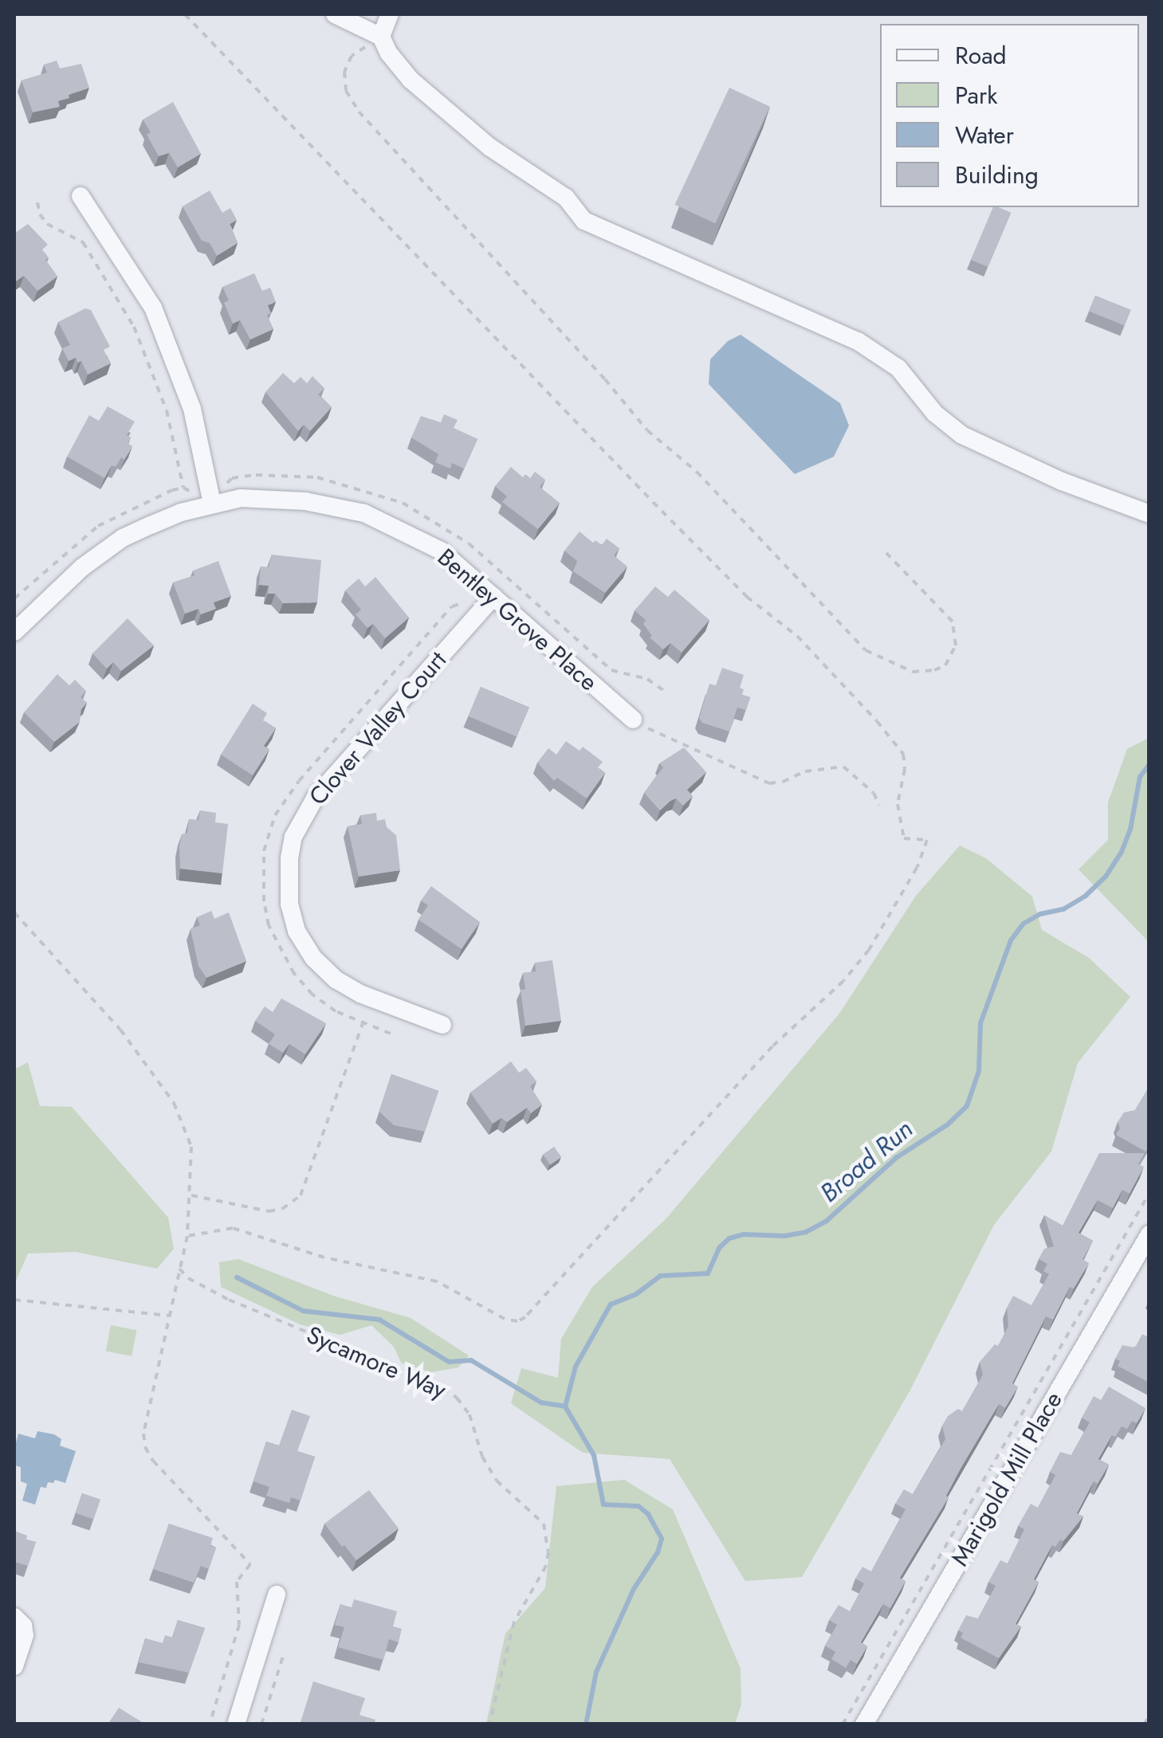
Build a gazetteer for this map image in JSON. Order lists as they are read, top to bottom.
{
  "streets": {
    "street": ["Bentley Grove Place", "Clover Valley Court", "Marigold Mill Place"],
    "path": ["Sycamore Way"]
  },
  "crossings": [
    ["Bentley Grove Place", "Clover Valley Court"]
  ],
  "water": ["Broad Run"],
  "legend": [
    "Road",
    "Park",
    "Water",
    "Building"
  ]
}
